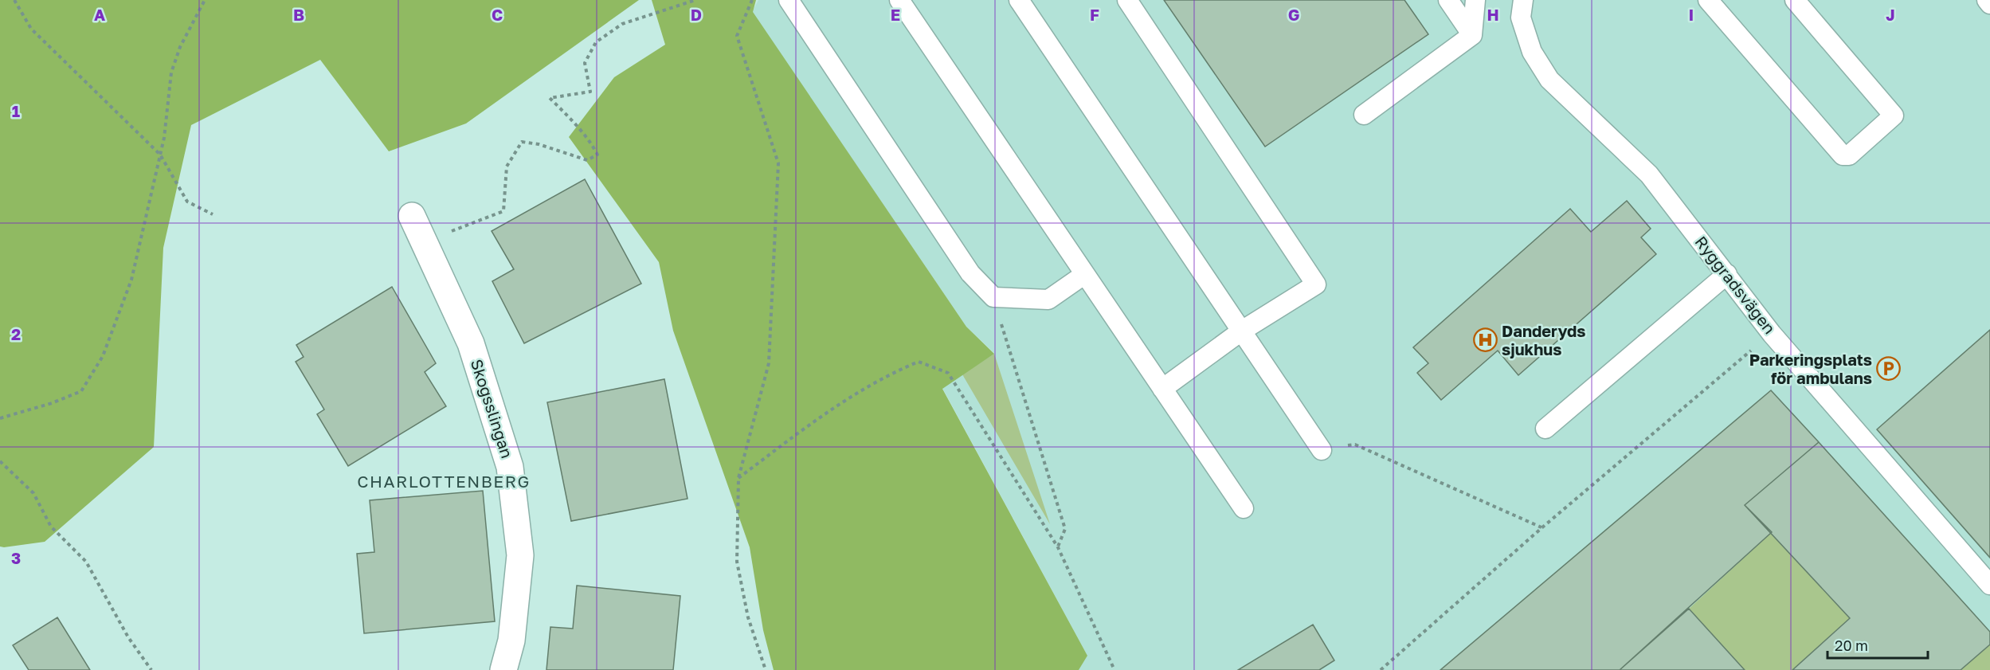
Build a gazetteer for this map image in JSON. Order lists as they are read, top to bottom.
{
  "streets": {
    "street": ["Skogsslingan"],
    "lane": ["Ryggradsvägen"]
  },
  "districts": ["CHARLOTTENBERG"],
  "places": {
    "hospital": ["Danderyds sjukhus"],
    "parking": ["Parkeringsplats för ambulans"]
  },
  "scale_bar": "20 m",
  "grid": {
    "columns": [
      "A",
      "B",
      "C",
      "D",
      "E",
      "F",
      "G",
      "H",
      "I",
      "J"
    ],
    "rows": ["1", "2", "3"]
  }
}
